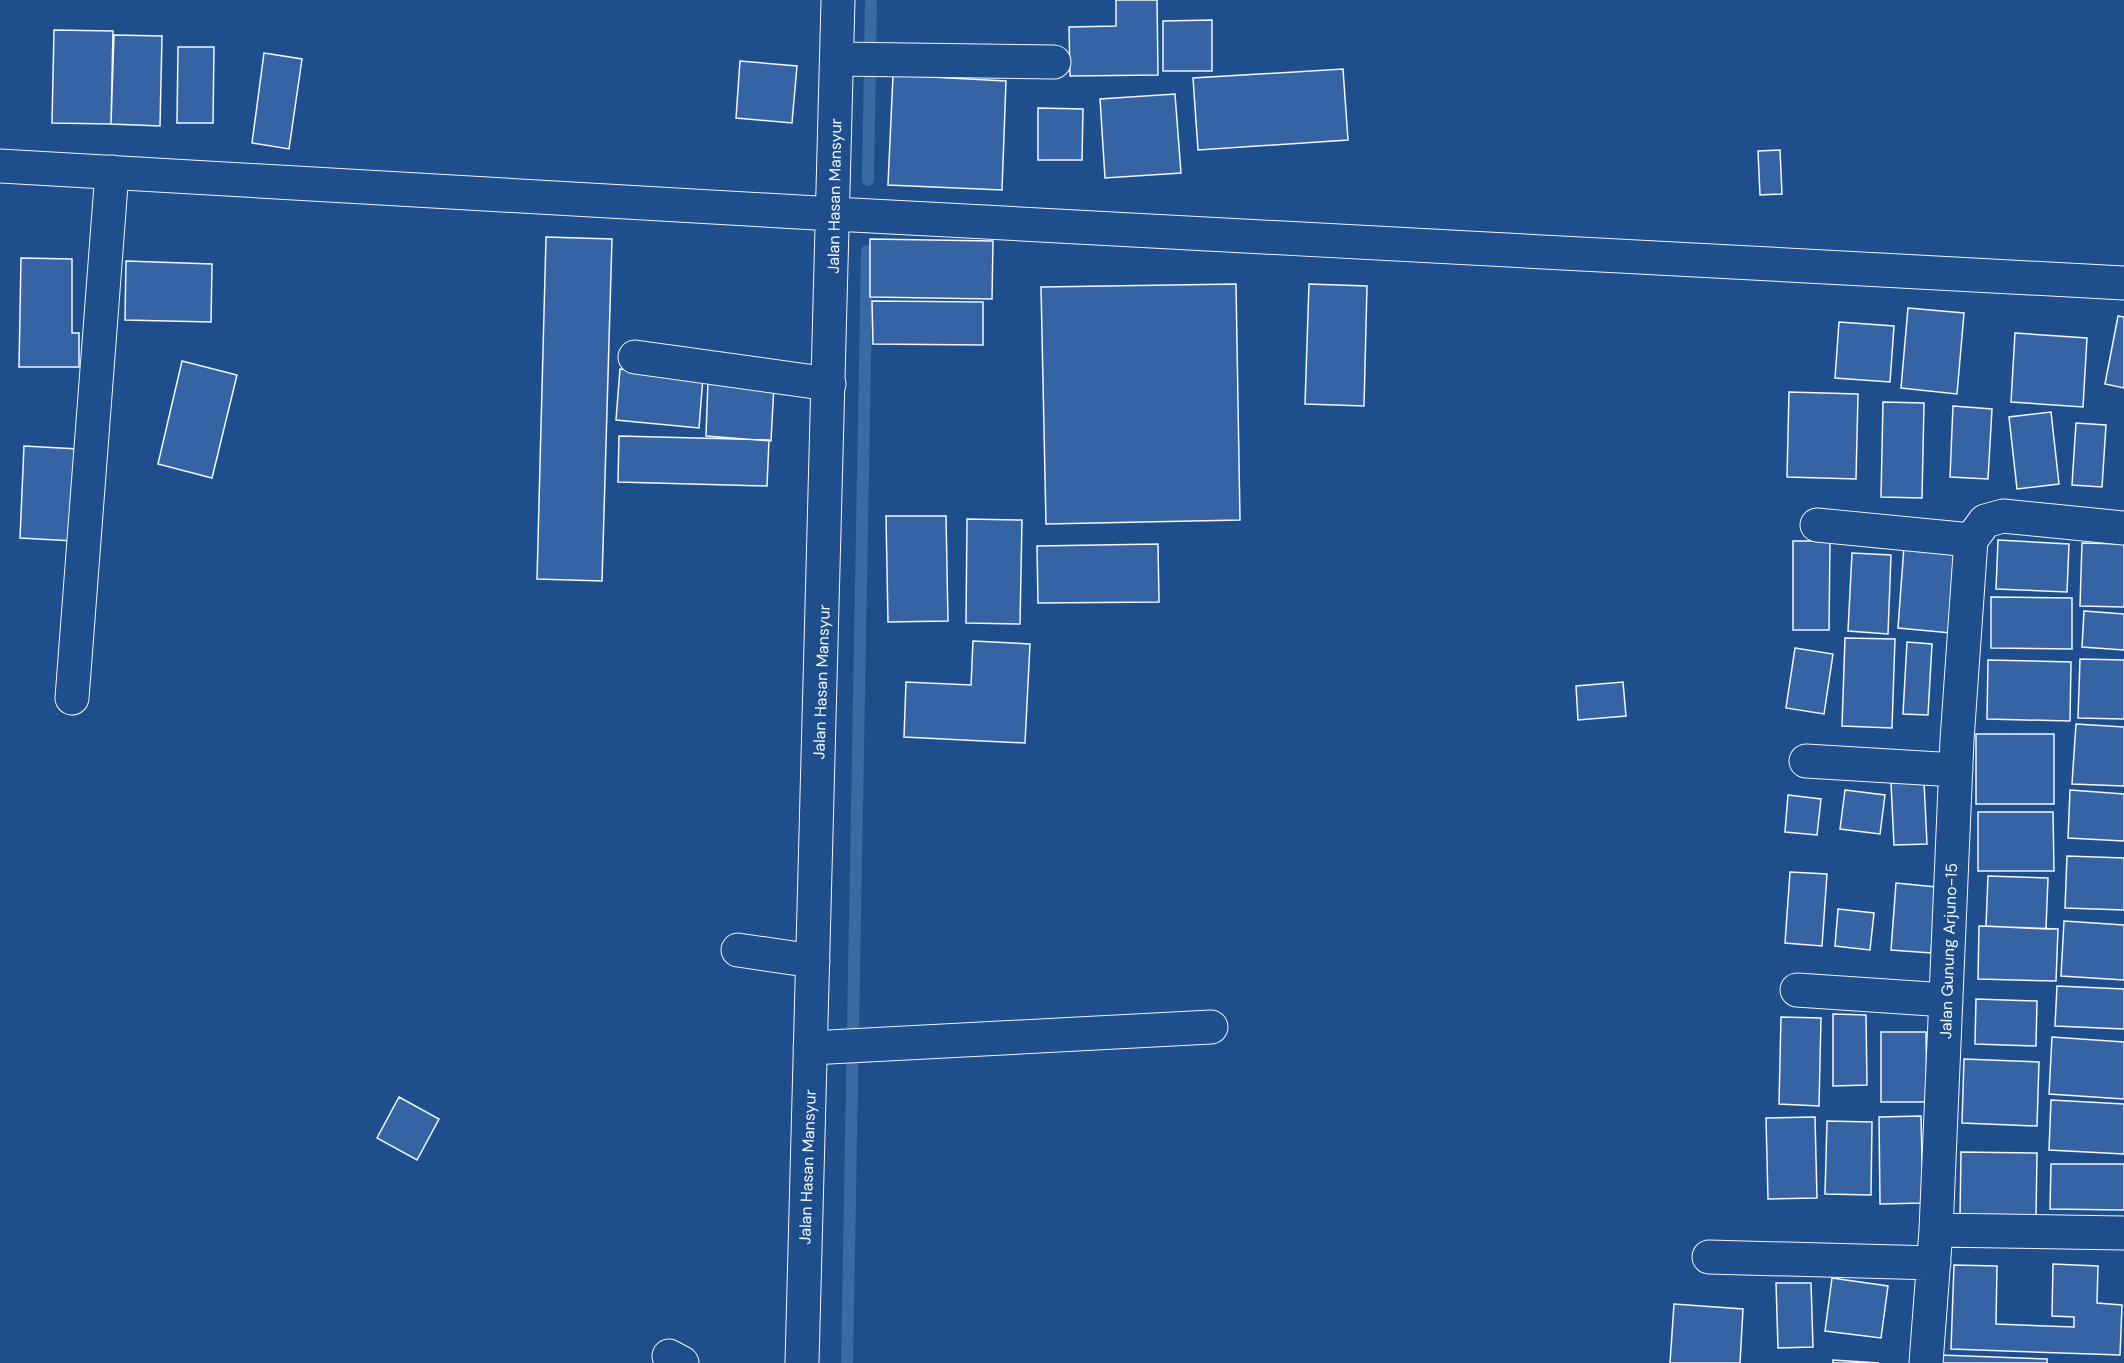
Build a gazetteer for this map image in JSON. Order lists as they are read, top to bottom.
{
  "streets": {
    "street": ["Jalan Hasan Mansyur", "Jalan Gunung Arjuno-15"]
  }
}
